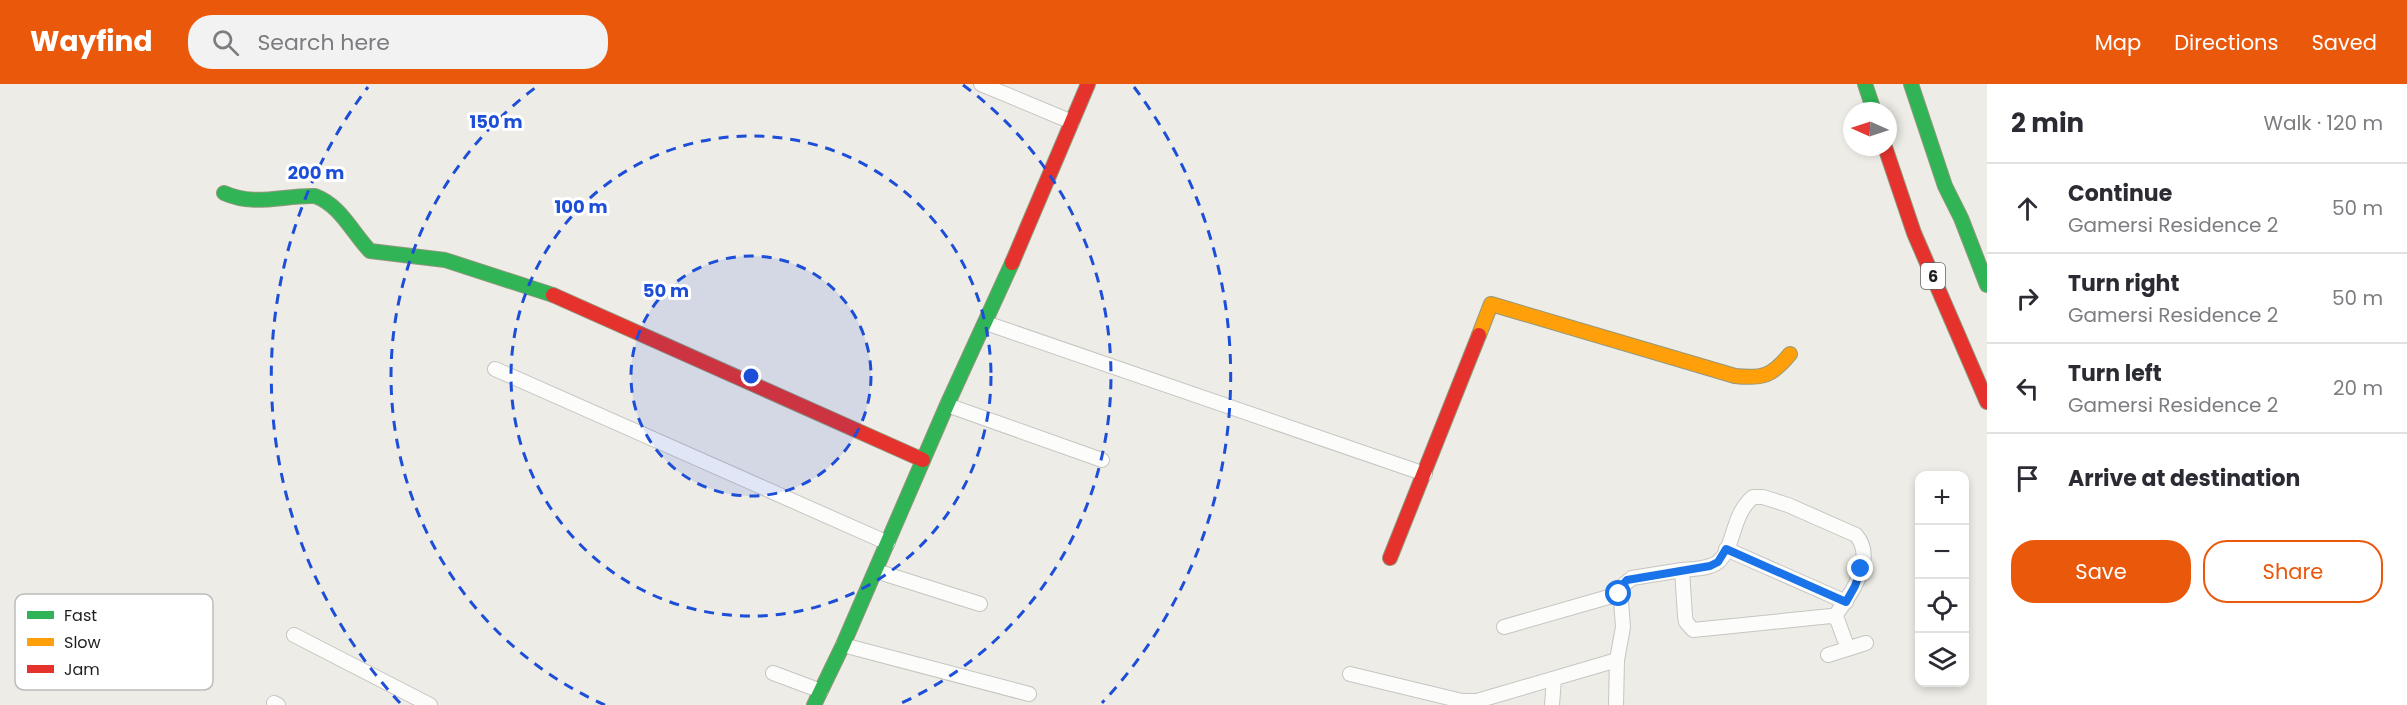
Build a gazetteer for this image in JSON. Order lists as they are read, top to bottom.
{
  "streets": {
    "main road": ["6"]
  },
  "legend": ["Fast", "Slow", "Jam"],
  "north": "left",
  "page": {
    "header": "Wayfind",
    "search": "Search here",
    "nav": ["Map", "Directions", "Saved"],
    "heading": ["2 min", "Walk · 120 m"],
    "list": [
      ["Continue", "Gamersi Residence 2", "50 m"],
      ["Turn right", "Gamersi Residence 2", "50 m"],
      ["Turn left", "Gamersi Residence 2", "20 m"],
      "Arrive at destination"
    ],
    "map_buttons": ["+", "−"],
    "buttons": ["Save", "Share"]
  },
  "rings": [
    "150 m",
    "200 m",
    "100 m",
    "50 m"
  ]
}
